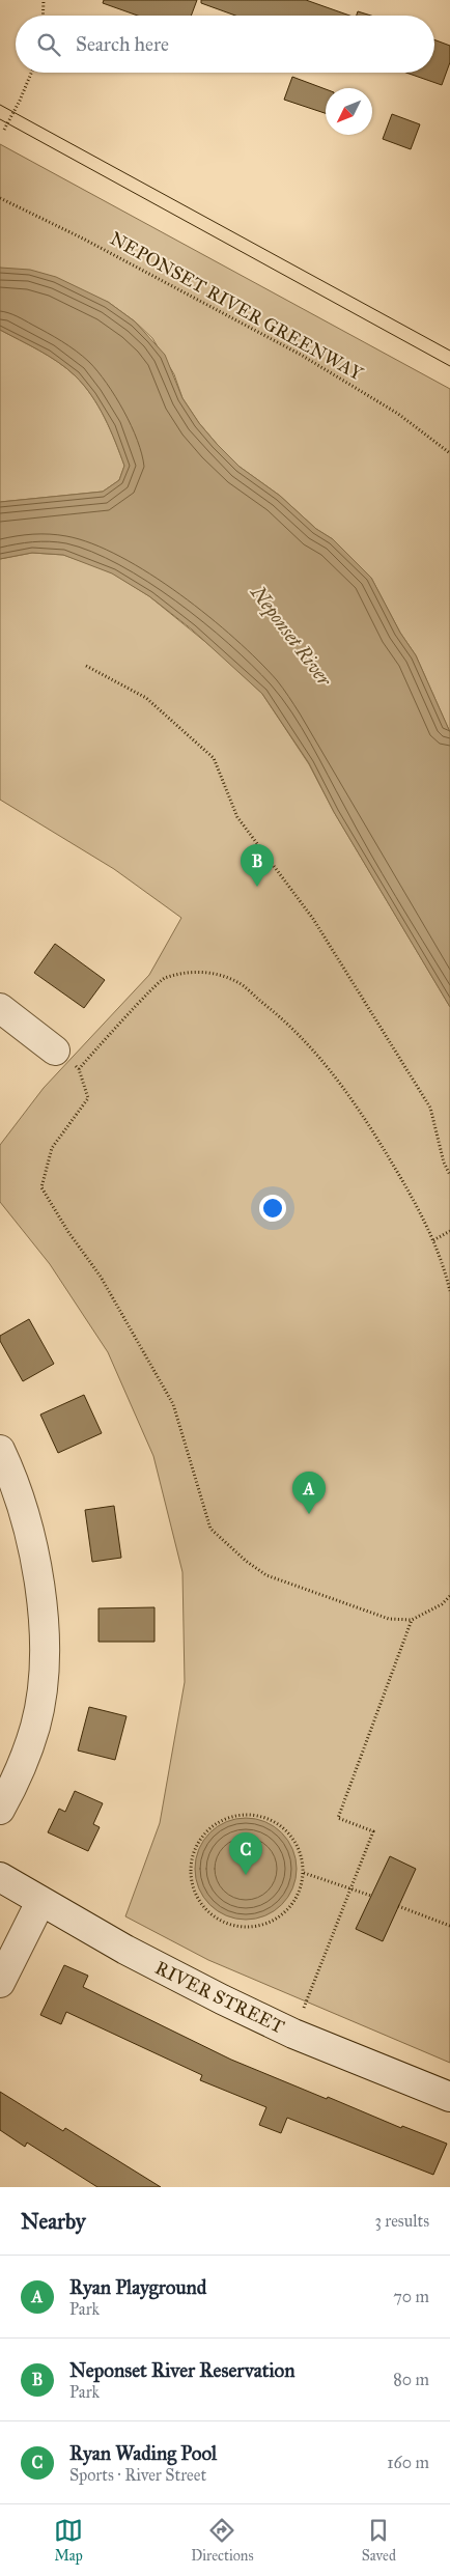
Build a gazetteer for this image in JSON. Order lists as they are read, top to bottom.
{
  "streets": {
    "street": ["RIVER STREET"],
    "path": ["NEPONSET RIVER GREENWAY"]
  },
  "water": ["Neponset River"],
  "north": "bottom left",
  "page": {
    "search": "Search here",
    "pins": ["B", "A", "C"],
    "heading": ["Nearby", "3 results"],
    "list": [
      {
        "mark": "A",
        "name": "Ryan Playground",
        "note": "Park",
        "value": "70 m"
      },
      {
        "mark": "B",
        "name": "Neponset River Reservation",
        "note": "Park",
        "value": "80 m"
      },
      {
        "mark": "C",
        "name": "Ryan Wading Pool",
        "note": "Sports · River Street",
        "value": "160 m"
      }
    ],
    "nav": ["Map", "Directions", "Saved"]
  }
}
